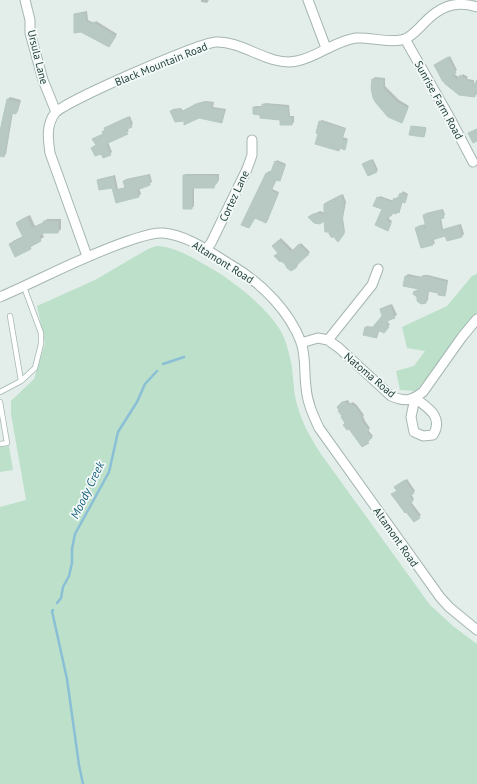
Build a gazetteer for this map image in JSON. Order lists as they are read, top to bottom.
{
  "streets": {
    "street": [
      "Ursula Lane",
      "Black Mountain Road",
      "Sunrise Farm Road",
      "Cortez Lane",
      "Altamont Road",
      "Natoma Road"
    ]
  },
  "crossings": [
    ["Ursula Lane", "Black Mountain Road"],
    ["Black Mountain Road", "Sunrise Farm Road"],
    ["Cortez Lane", "Altamont Road"]
  ],
  "water": ["Moody Creek"]
}
